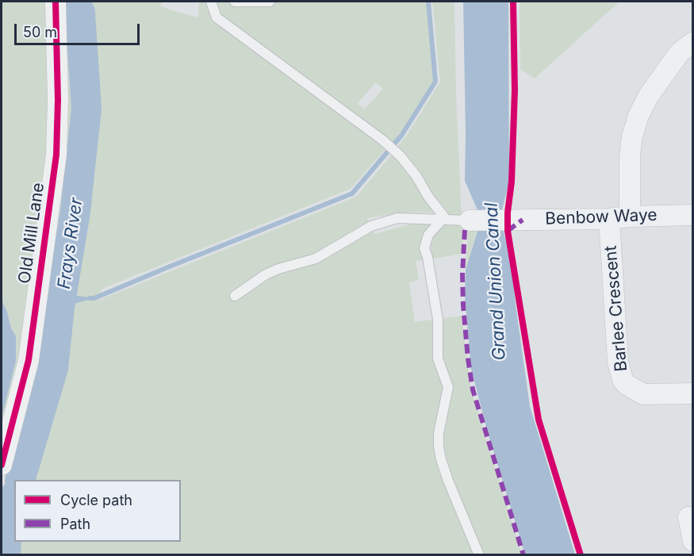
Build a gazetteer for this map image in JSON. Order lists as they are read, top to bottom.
{
  "streets": {
    "street": ["Benbow Waye", "Old Mill Lane", "Barlee Crescent"]
  },
  "crossings": [
    ["Benbow Waye", "Barlee Crescent"]
  ],
  "water": ["Frays River", "Grand Union Canal"],
  "legend": ["Cycle path", "Path"],
  "scale_bar": "50 m"
}
